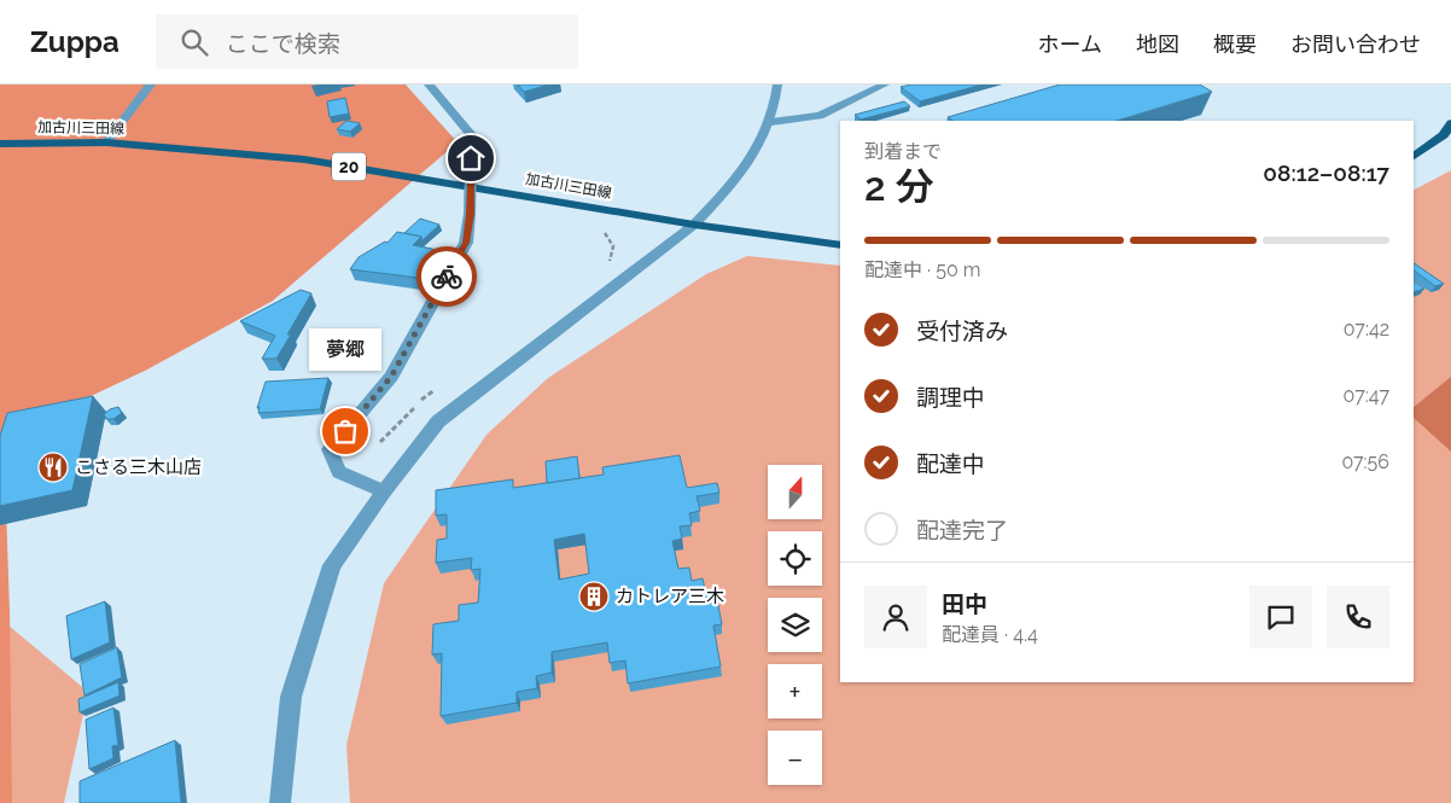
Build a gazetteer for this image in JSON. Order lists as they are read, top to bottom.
{
  "streets": {
    "main road": ["加古川三田線", "20"]
  },
  "places": {
    "other": ["夢郷"],
    "restaurant": ["こさる三木山店"],
    "building": ["カトレア三木"]
  },
  "north": "top",
  "page": {
    "header": "Zuppa",
    "search": "ここで検索",
    "nav": [
      "ホーム",
      "地図",
      "概要",
      "お問い合わせ"
    ],
    "heading": ["2 分", "到着まで", "08:12–08:17"],
    "panel": ["田中", "配達員 · 4.4"],
    "bar": "配達中 · 50 m",
    "list": [
      ["受付済み", "07:42"],
      ["調理中", "07:47"],
      ["配達中", "07:56"],
      "配達完了"
    ],
    "bubble": "夢郷",
    "map_buttons": ["+", "−"]
  }
}
